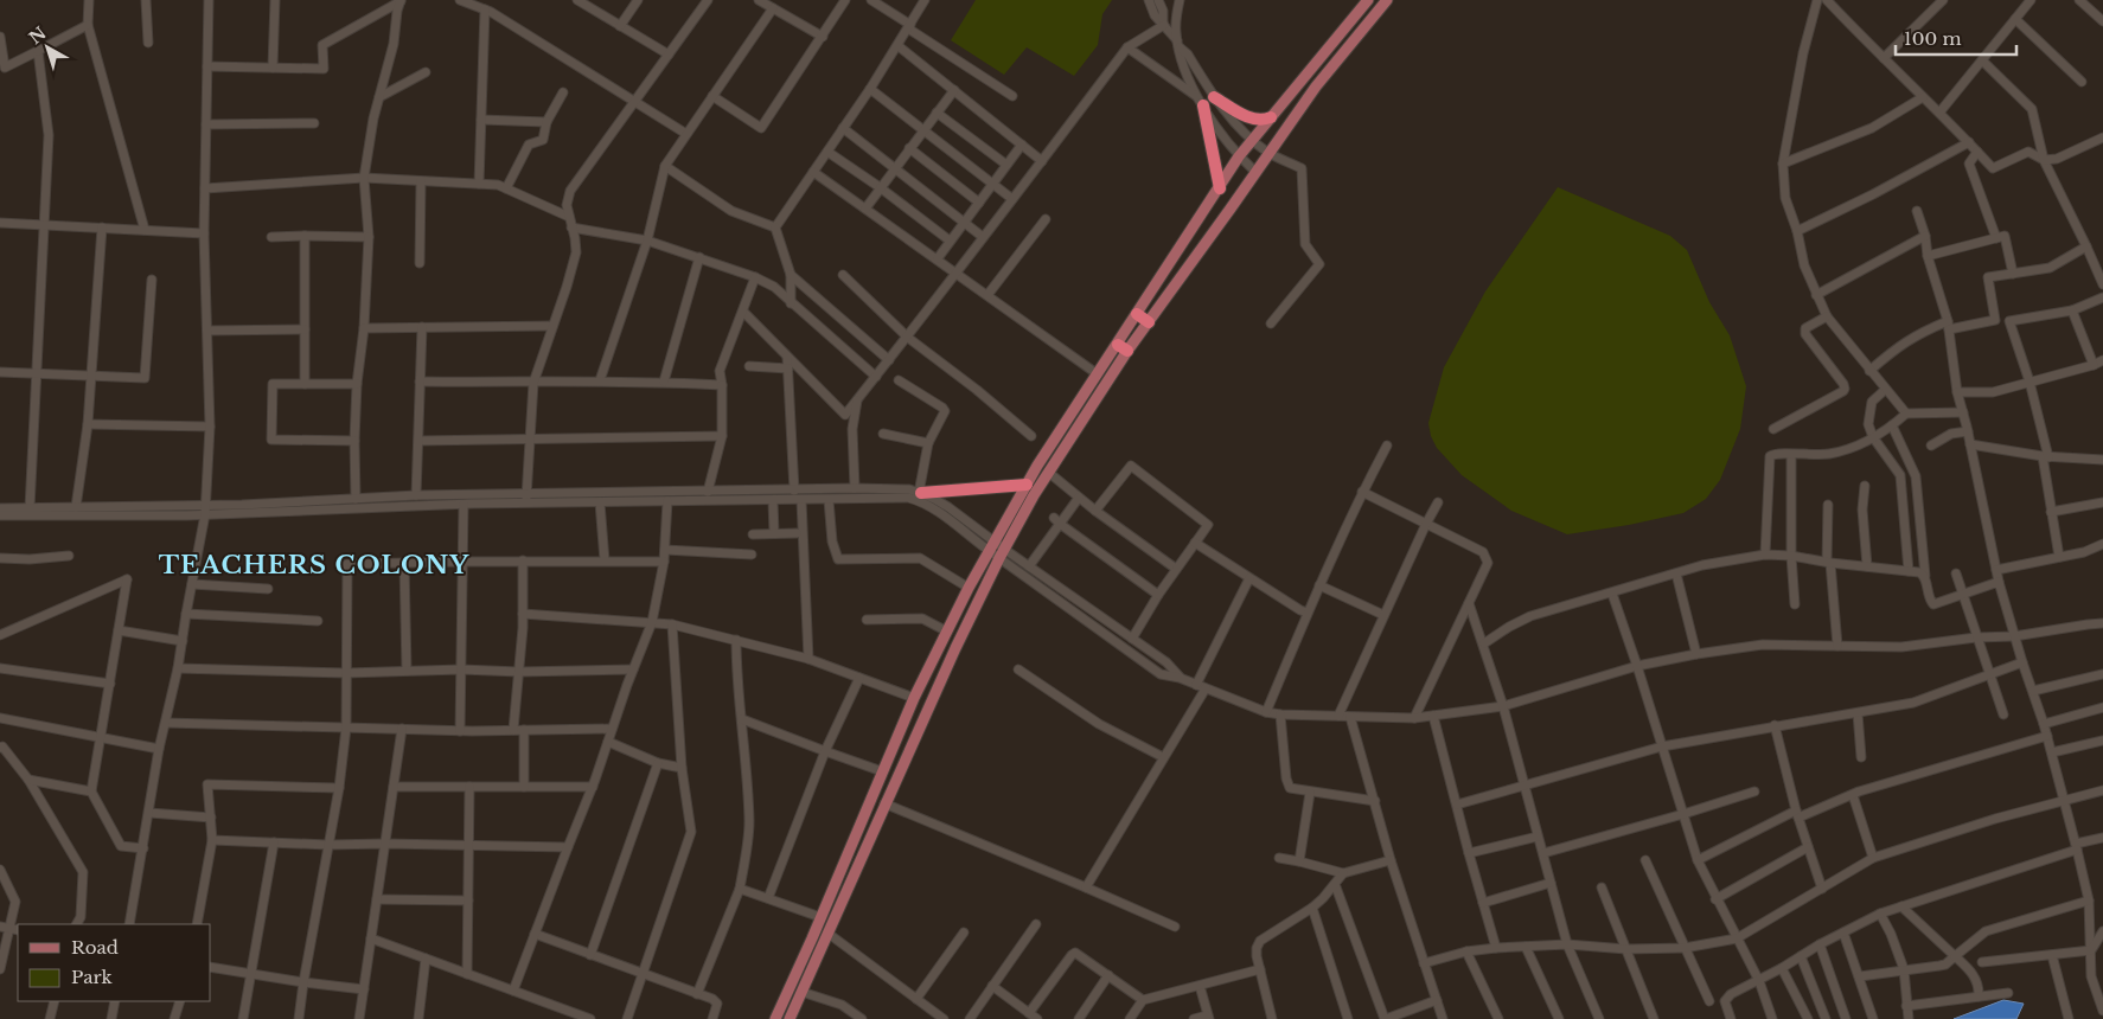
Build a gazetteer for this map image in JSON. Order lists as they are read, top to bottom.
{
  "districts": ["TEACHERS COLONY"],
  "legend": ["Road", "Park"],
  "scale_bar": "100 m",
  "north": "top left"
}
